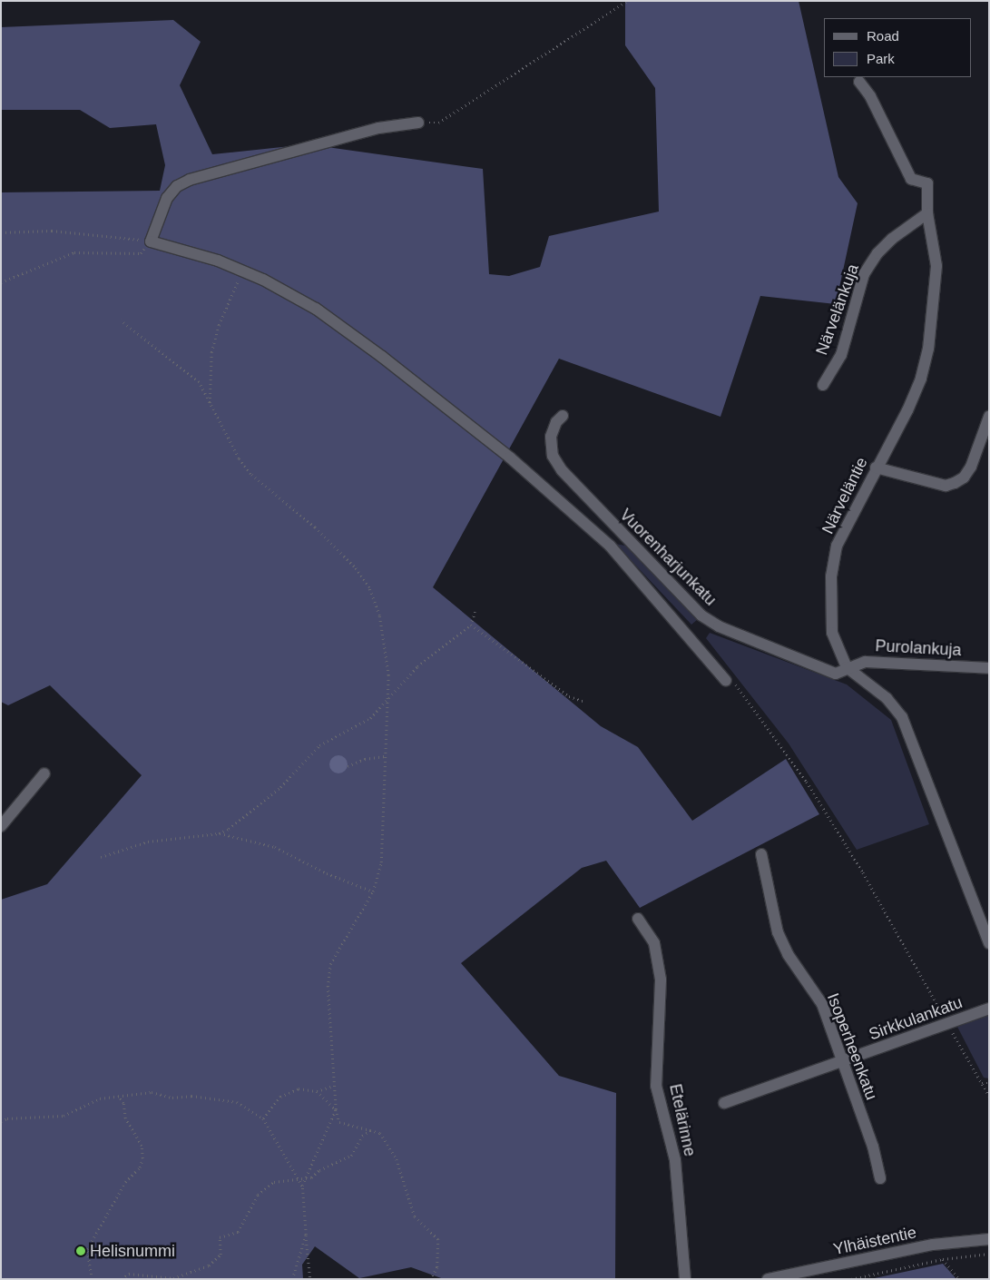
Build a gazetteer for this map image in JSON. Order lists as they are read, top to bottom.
{
  "streets": {
    "street": [
      "Närvelänkuja",
      "Närveläntie",
      "Vuorenharjunkatu",
      "Purolankuja",
      "Sirkkulankatu",
      "Isoperheenkatu",
      "Etelärinne",
      "Ylhäistentie"
    ]
  },
  "crossings": [
    ["Närvelänkuja", "Närveläntie"],
    ["Närveläntie", "Vuorenharjunkatu"],
    ["Närveläntie", "Purolankuja"],
    ["Vuorenharjunkatu", "Purolankuja"],
    ["Sirkkulankatu", "Isoperheenkatu"]
  ],
  "places": ["Helisnummi"],
  "legend": ["Road", "Park"]
}
